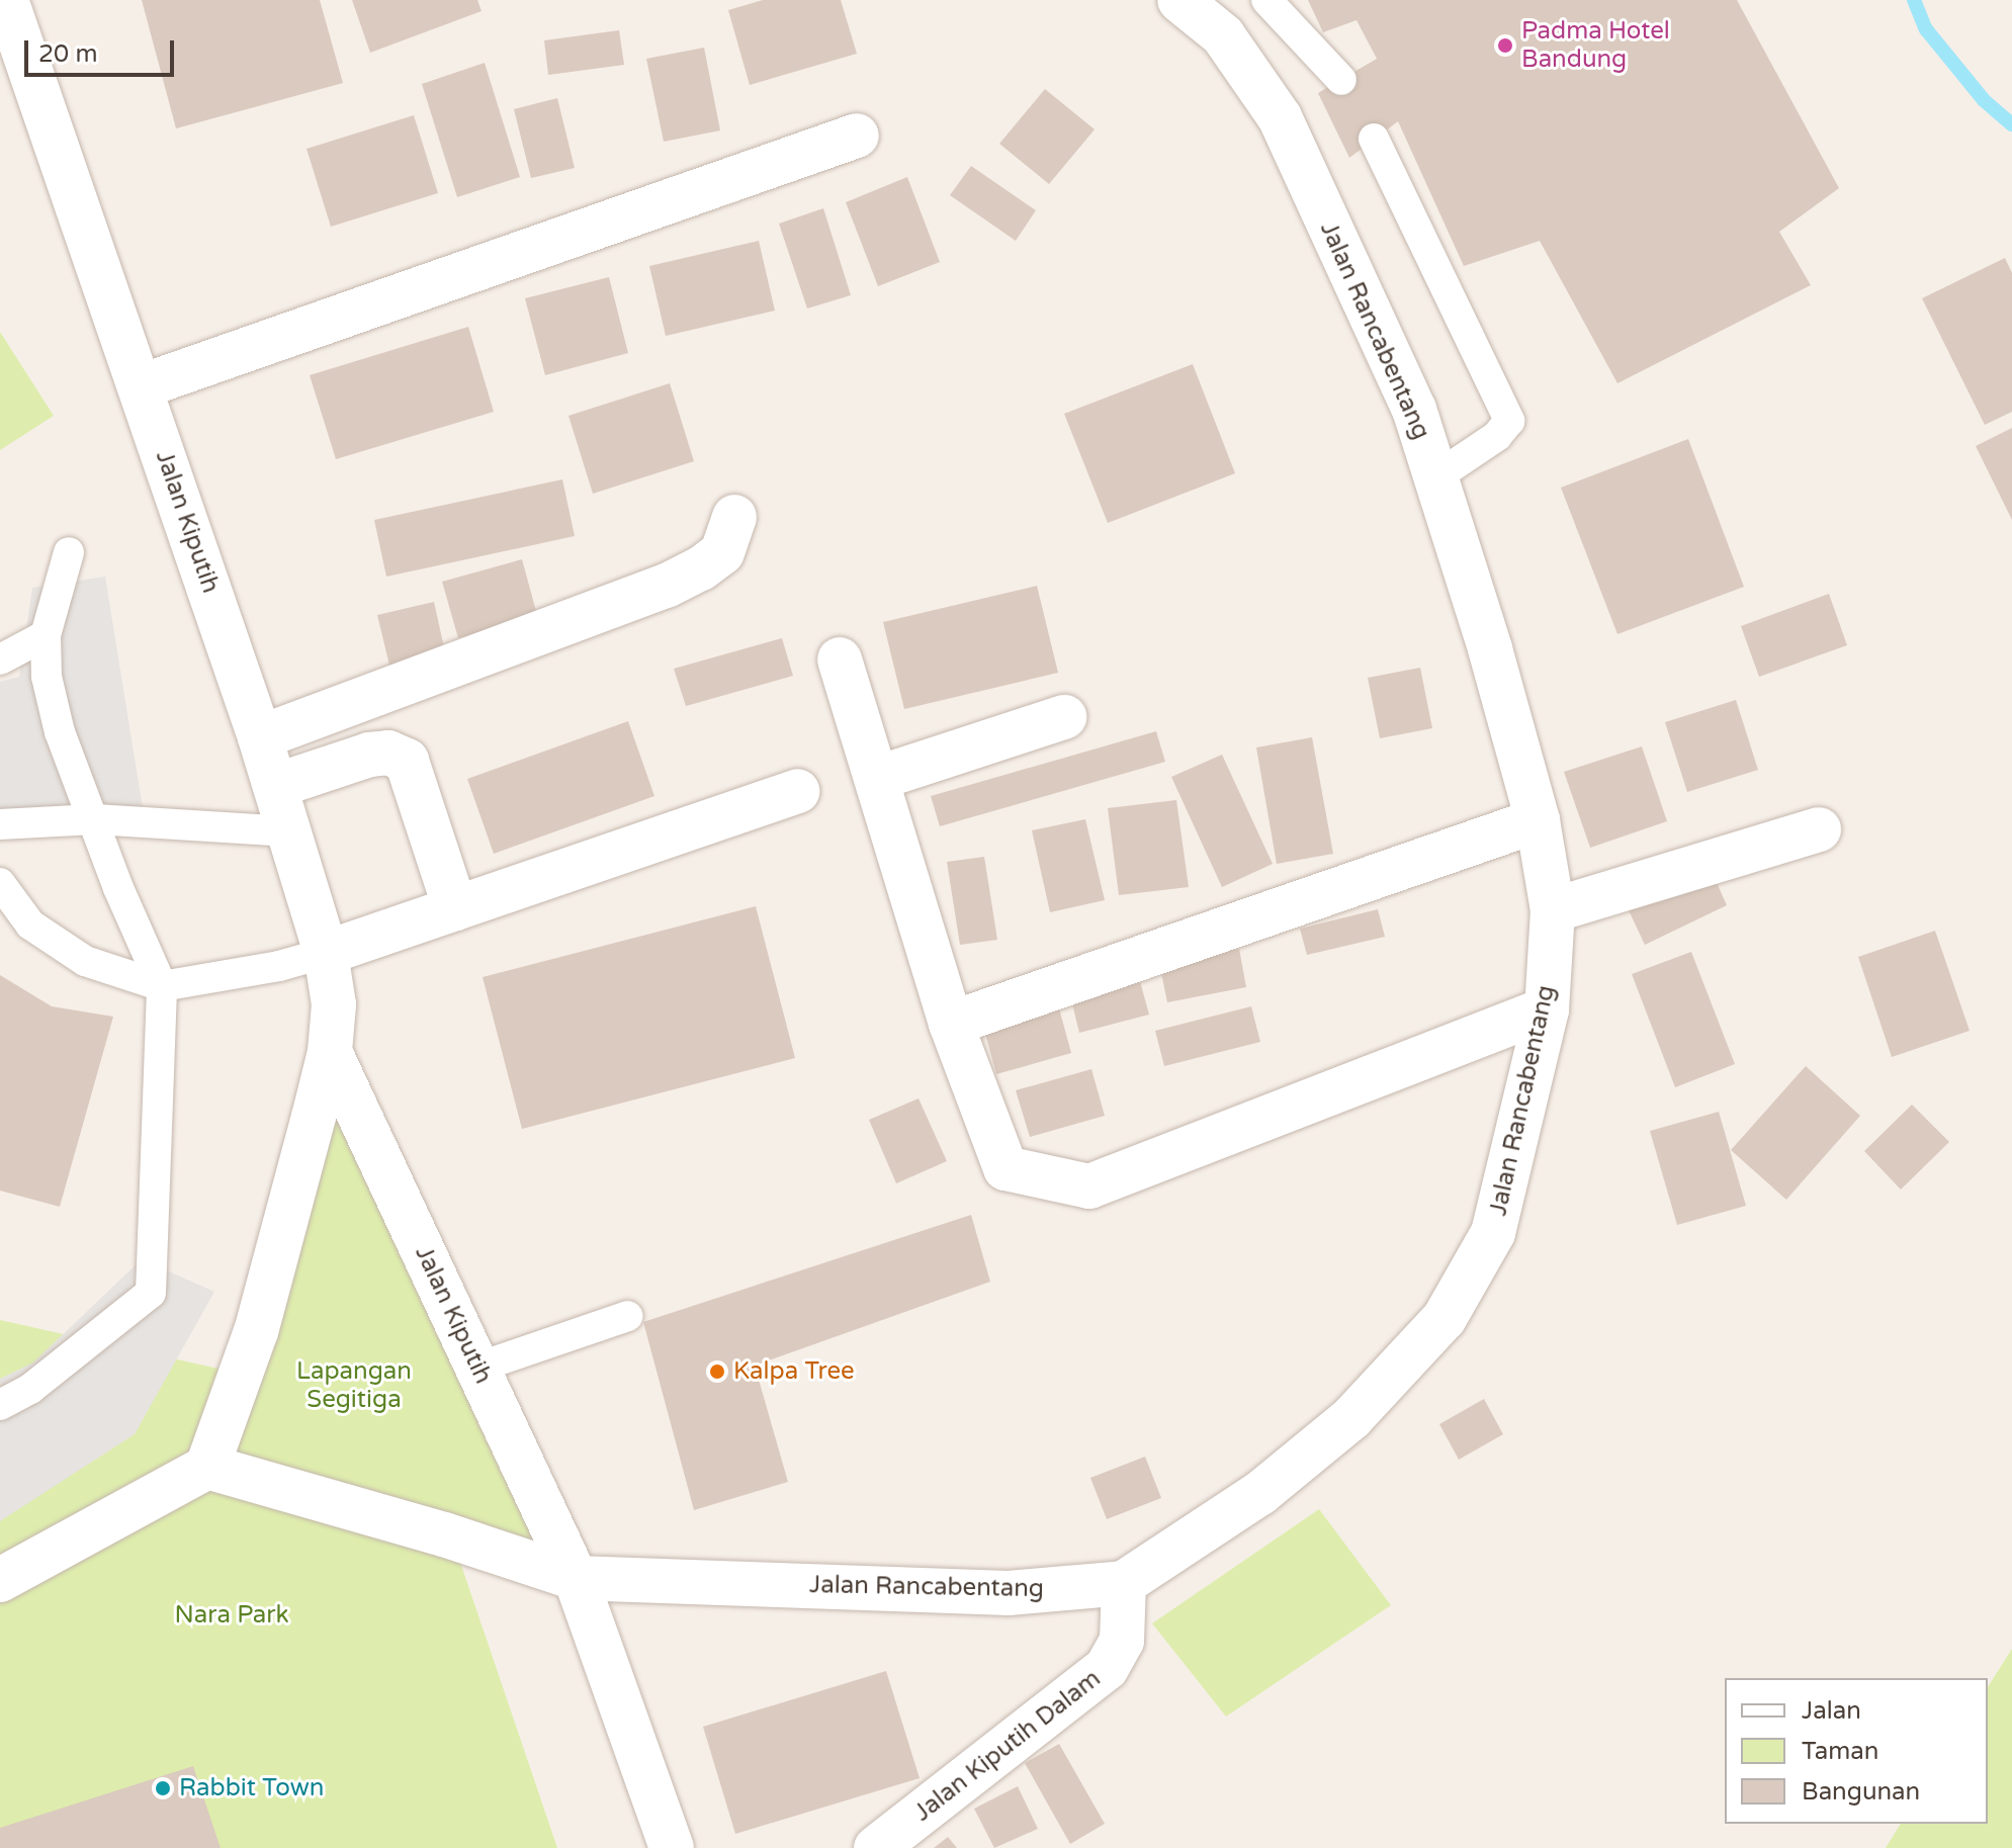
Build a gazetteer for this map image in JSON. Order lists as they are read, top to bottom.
{
  "streets": {
    "street": ["Jalan Rancabentang", "Jalan Kiputih", "Jalan Kiputih Dalam"]
  },
  "crossings": [
    ["Jalan Rancabentang", "Jalan Kiputih"],
    ["Jalan Rancabentang", "Jalan Kiputih Dalam"]
  ],
  "parks": ["Lapangan Segitiga", "Nara Park"],
  "places": ["Padma Hotel Bandung", "Kalpa Tree", "Rabbit Town"],
  "legend": ["Jalan", "Taman", "Bangunan"],
  "scale_bar": "20 m"
}
